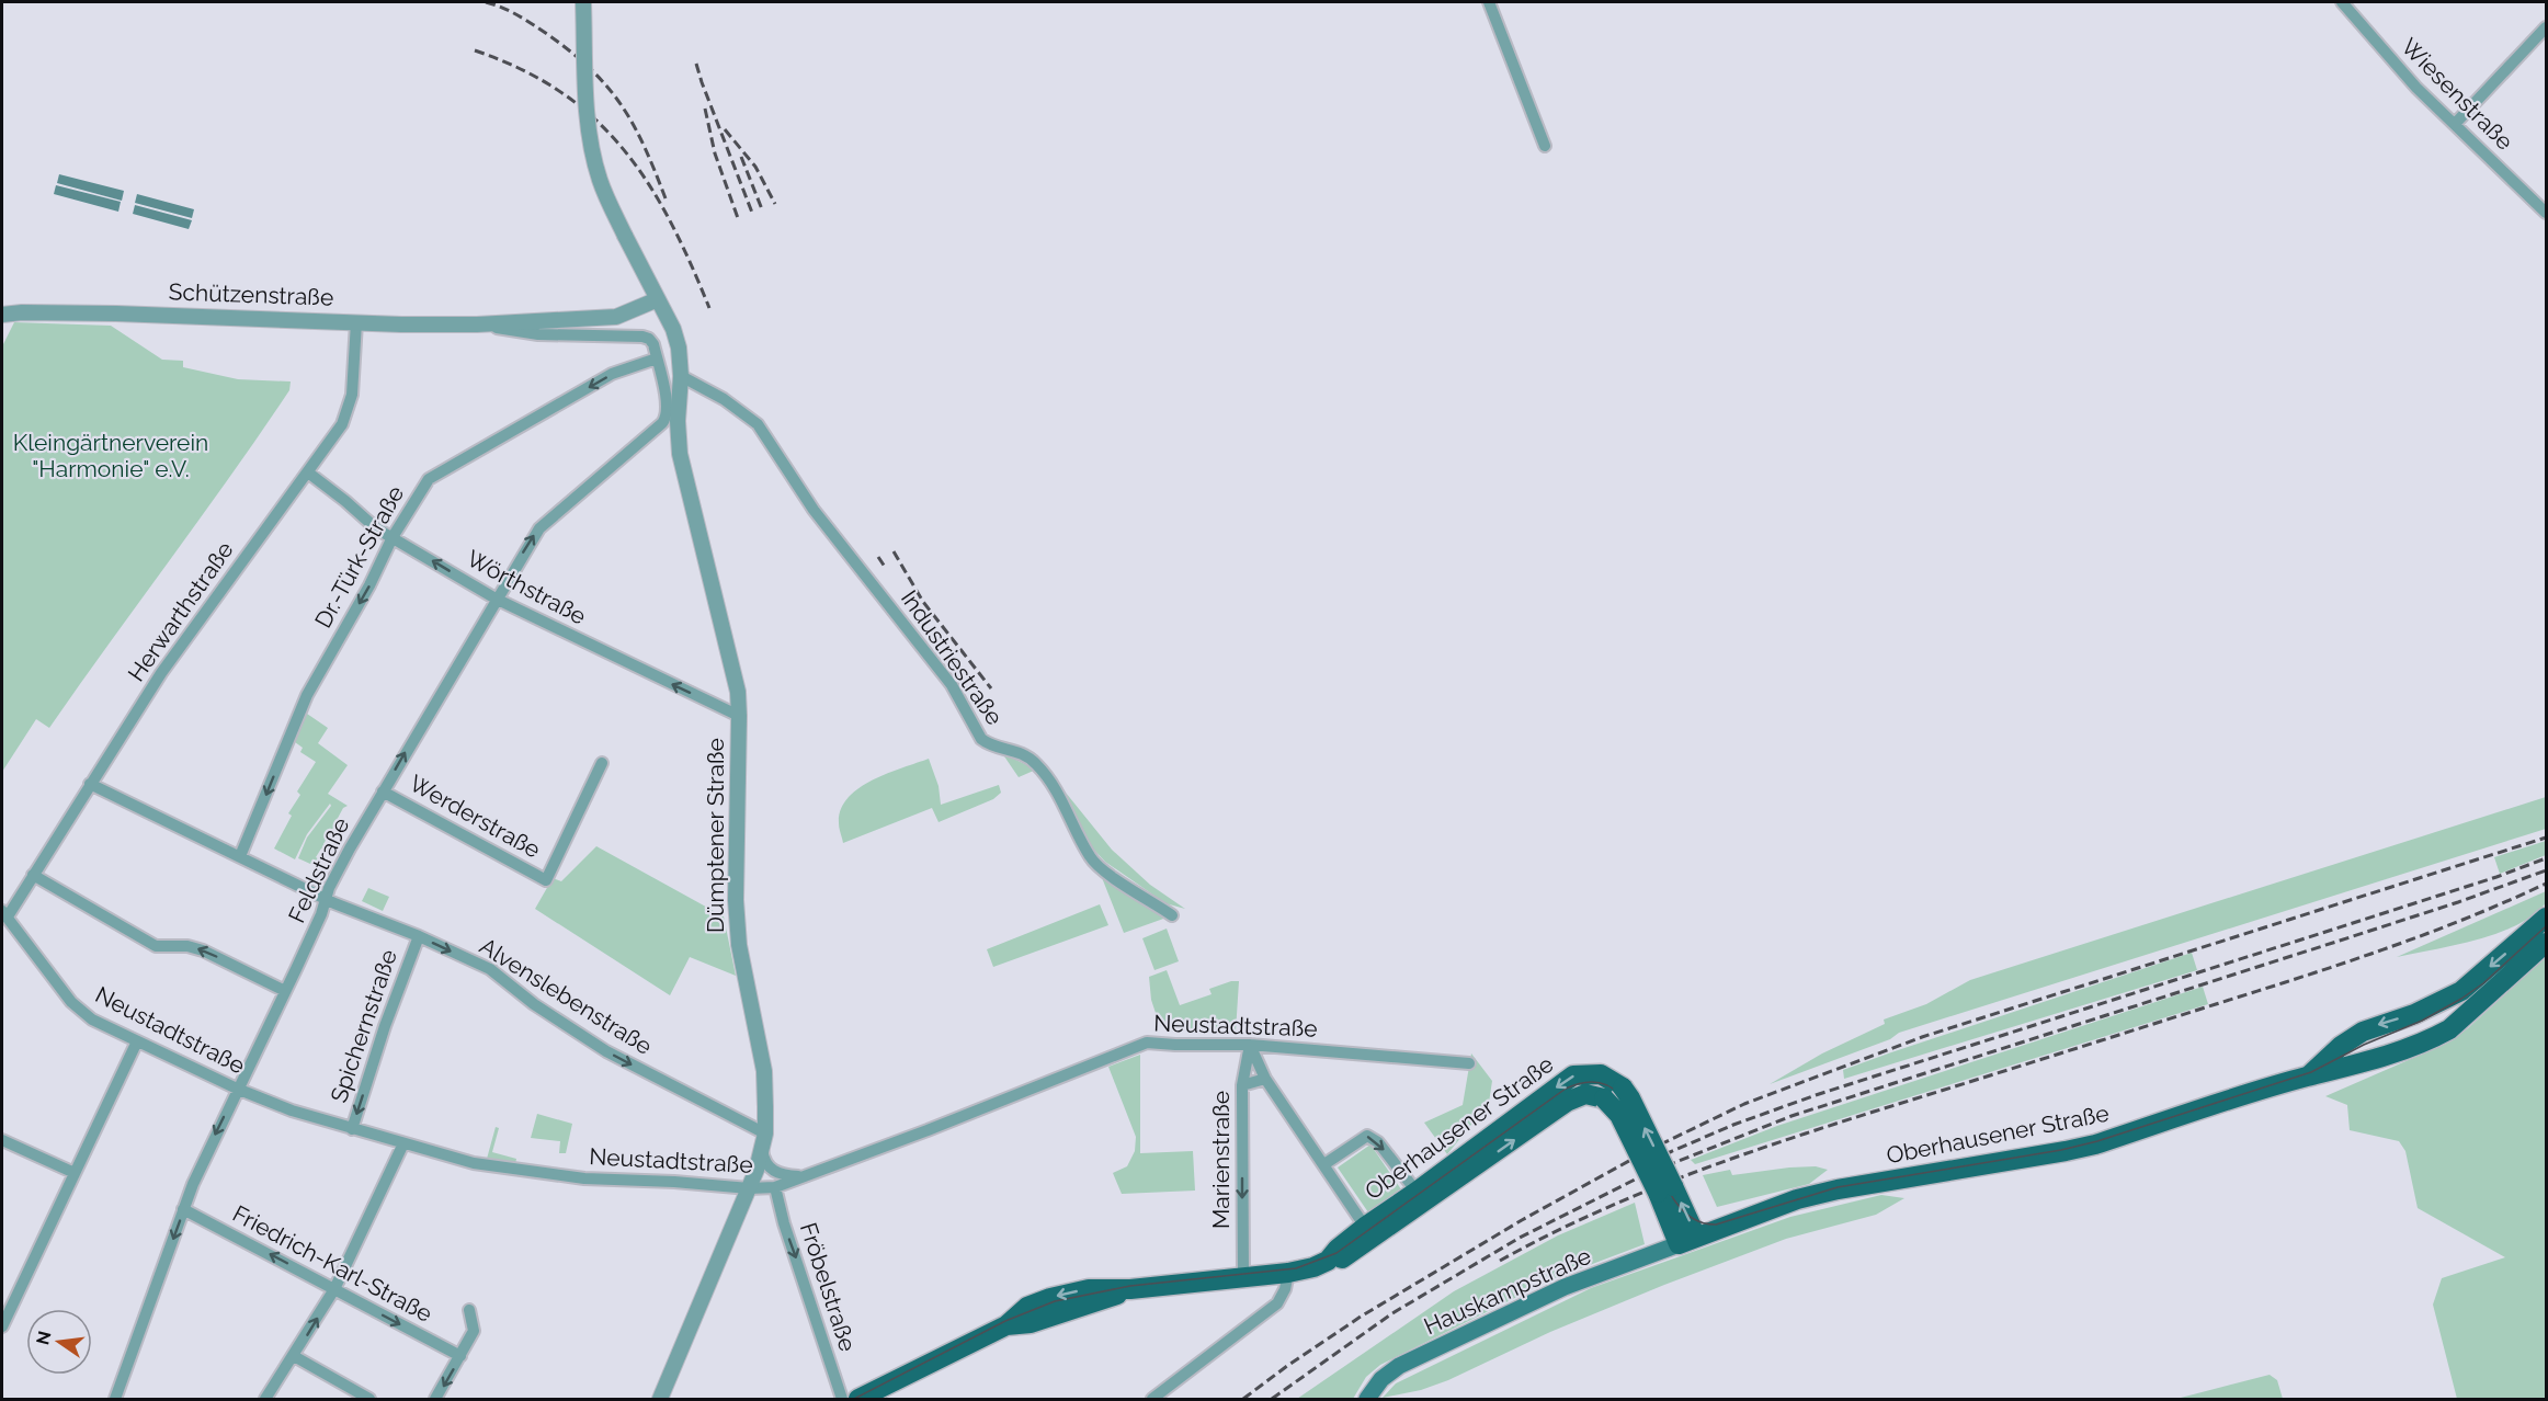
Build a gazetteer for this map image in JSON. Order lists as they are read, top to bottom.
{
  "streets": {
    "main road": ["Oberhausener Straße", "Hauskampstraße"],
    "street": [
      "Wiesenstraße",
      "Schützenstraße",
      "Dr.-Türk-Straße",
      "Wörthstraße",
      "Herwarthstraße",
      "Industriestraße",
      "Werderstraße",
      "Dümptener Straße",
      "Feldstraße",
      "Alvenslebenstraße",
      "Spichernstraße",
      "Neustadtstraße",
      "Marienstraße",
      "Friedrich-Karl-Straße",
      "Fröbelstraße"
    ]
  },
  "crossings": [
    ["Schützenstraße", "Dr.-Türk-Straße"],
    ["Schützenstraße", "Herwarthstraße"],
    ["Schützenstraße", "Dümptener Straße"],
    ["Schützenstraße", "Feldstraße"],
    ["Dr.-Türk-Straße", "Wörthstraße"],
    ["Dr.-Türk-Straße", "Feldstraße"],
    ["Dr.-Türk-Straße", "Alvenslebenstraße"],
    ["Wörthstraße", "Herwarthstraße"],
    ["Wörthstraße", "Dümptener Straße"],
    ["Wörthstraße", "Feldstraße"],
    ["Herwarthstraße", "Alvenslebenstraße"],
    ["Herwarthstraße", "Neustadtstraße"],
    ["Industriestraße", "Dümptener Straße"],
    ["Werderstraße", "Feldstraße"],
    ["Dümptener Straße", "Alvenslebenstraße"],
    ["Dümptener Straße", "Neustadtstraße"],
    ["Feldstraße", "Alvenslebenstraße"],
    ["Feldstraße", "Neustadtstraße"],
    ["Feldstraße", "Friedrich-Karl-Straße"],
    ["Alvenslebenstraße", "Spichernstraße"],
    ["Spichernstraße", "Neustadtstraße"],
    ["Neustadtstraße", "Marienstraße"],
    ["Neustadtstraße", "Fröbelstraße"],
    ["Oberhausener Straße", "Marienstraße"],
    ["Oberhausener Straße", "Hauskampstraße"]
  ],
  "one_way": [
    "Dr.-Türk-Straße",
    "Wörthstraße",
    "Alvenslebenstraße",
    "Spichernstraße",
    "Marienstraße",
    "Fröbelstraße"
  ],
  "parks": ["Kleingärtnerverein \"Harmonie\" e.V."],
  "north": "left"
}
